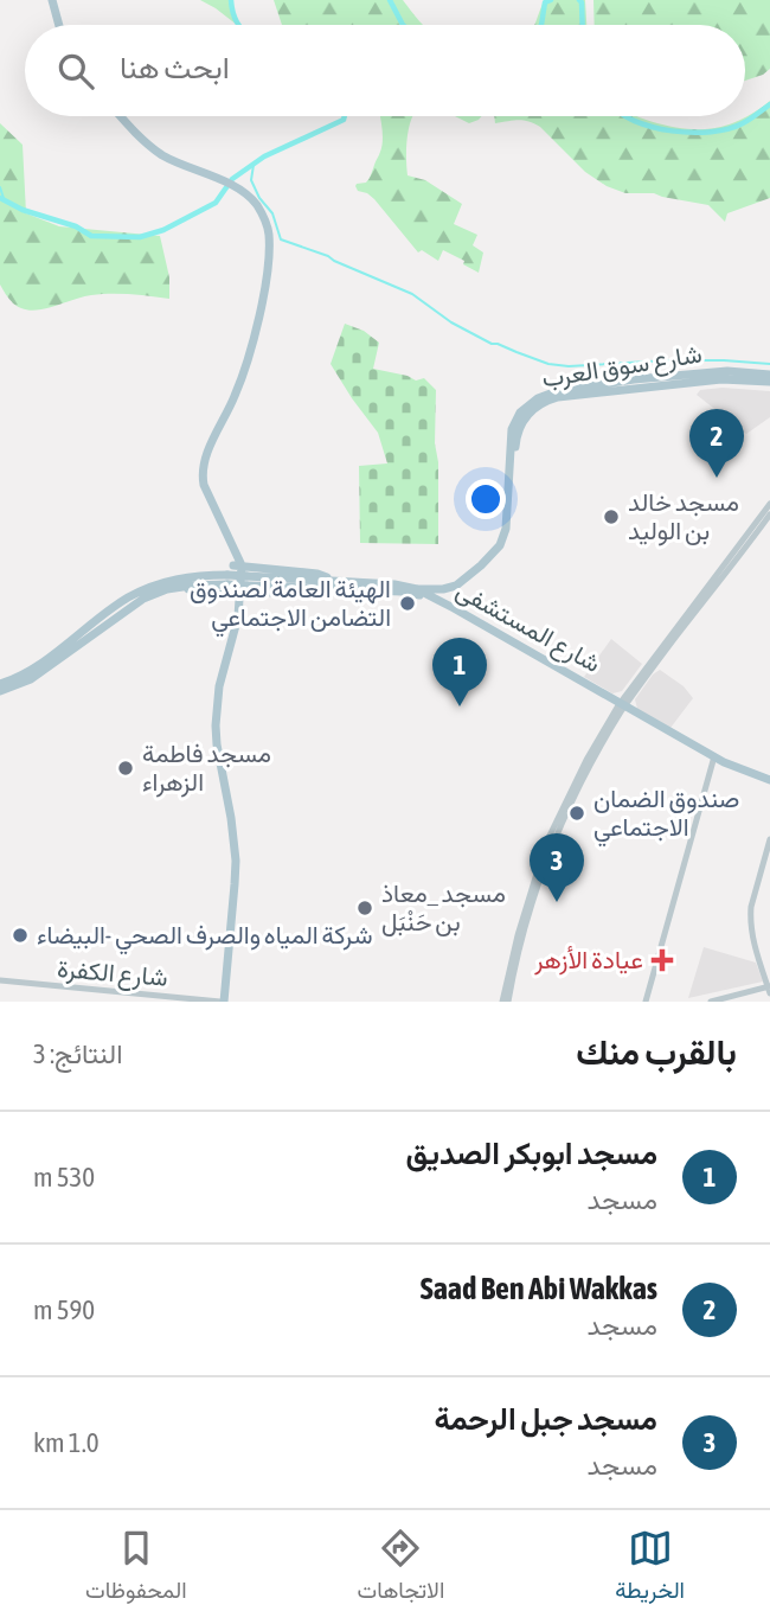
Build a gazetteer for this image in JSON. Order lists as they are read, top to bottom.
{
  "streets": {
    "main road": ["شارع سوق العرب", "شارع المستشفى"],
    "street": ["شارع الكفرة"]
  },
  "crossings": [
    ["شارع سوق العرب", "شارع المستشفى"]
  ],
  "places": {
    "other": [
      "مسجد خالد بن الوليد",
      "الهيئة العامة لصندوق التضامن الاجتماعي",
      "مسجد فاطمة الزهراء",
      "صندوق الضمان الاجتماعي",
      "مسجد _معاذ بن حَنْبَل",
      "شركة المياه والصرف الصحي -البيضاء"
    ],
    "health": ["عيادة الأزهر"]
  },
  "page": {
    "search": "ابحث هنا",
    "pins": ["2", "1", "3"],
    "heading": ["بالقرب منك", "النتائج: 3"],
    "list": [
      {
        "mark": "1",
        "name": "مسجد ابوبكر الصديق",
        "note": "مسجد",
        "value": "530 m"
      },
      {
        "mark": "2",
        "name": "Saad Ben Abi Wakkas",
        "note": "مسجد",
        "value": "590 m"
      },
      {
        "mark": "3",
        "name": "مسجد جبل الرحمة",
        "note": "مسجد",
        "value": "1.0 km"
      }
    ],
    "nav": ["الخريطة", "الاتجاهات", "المحفوظات"]
  }
}
